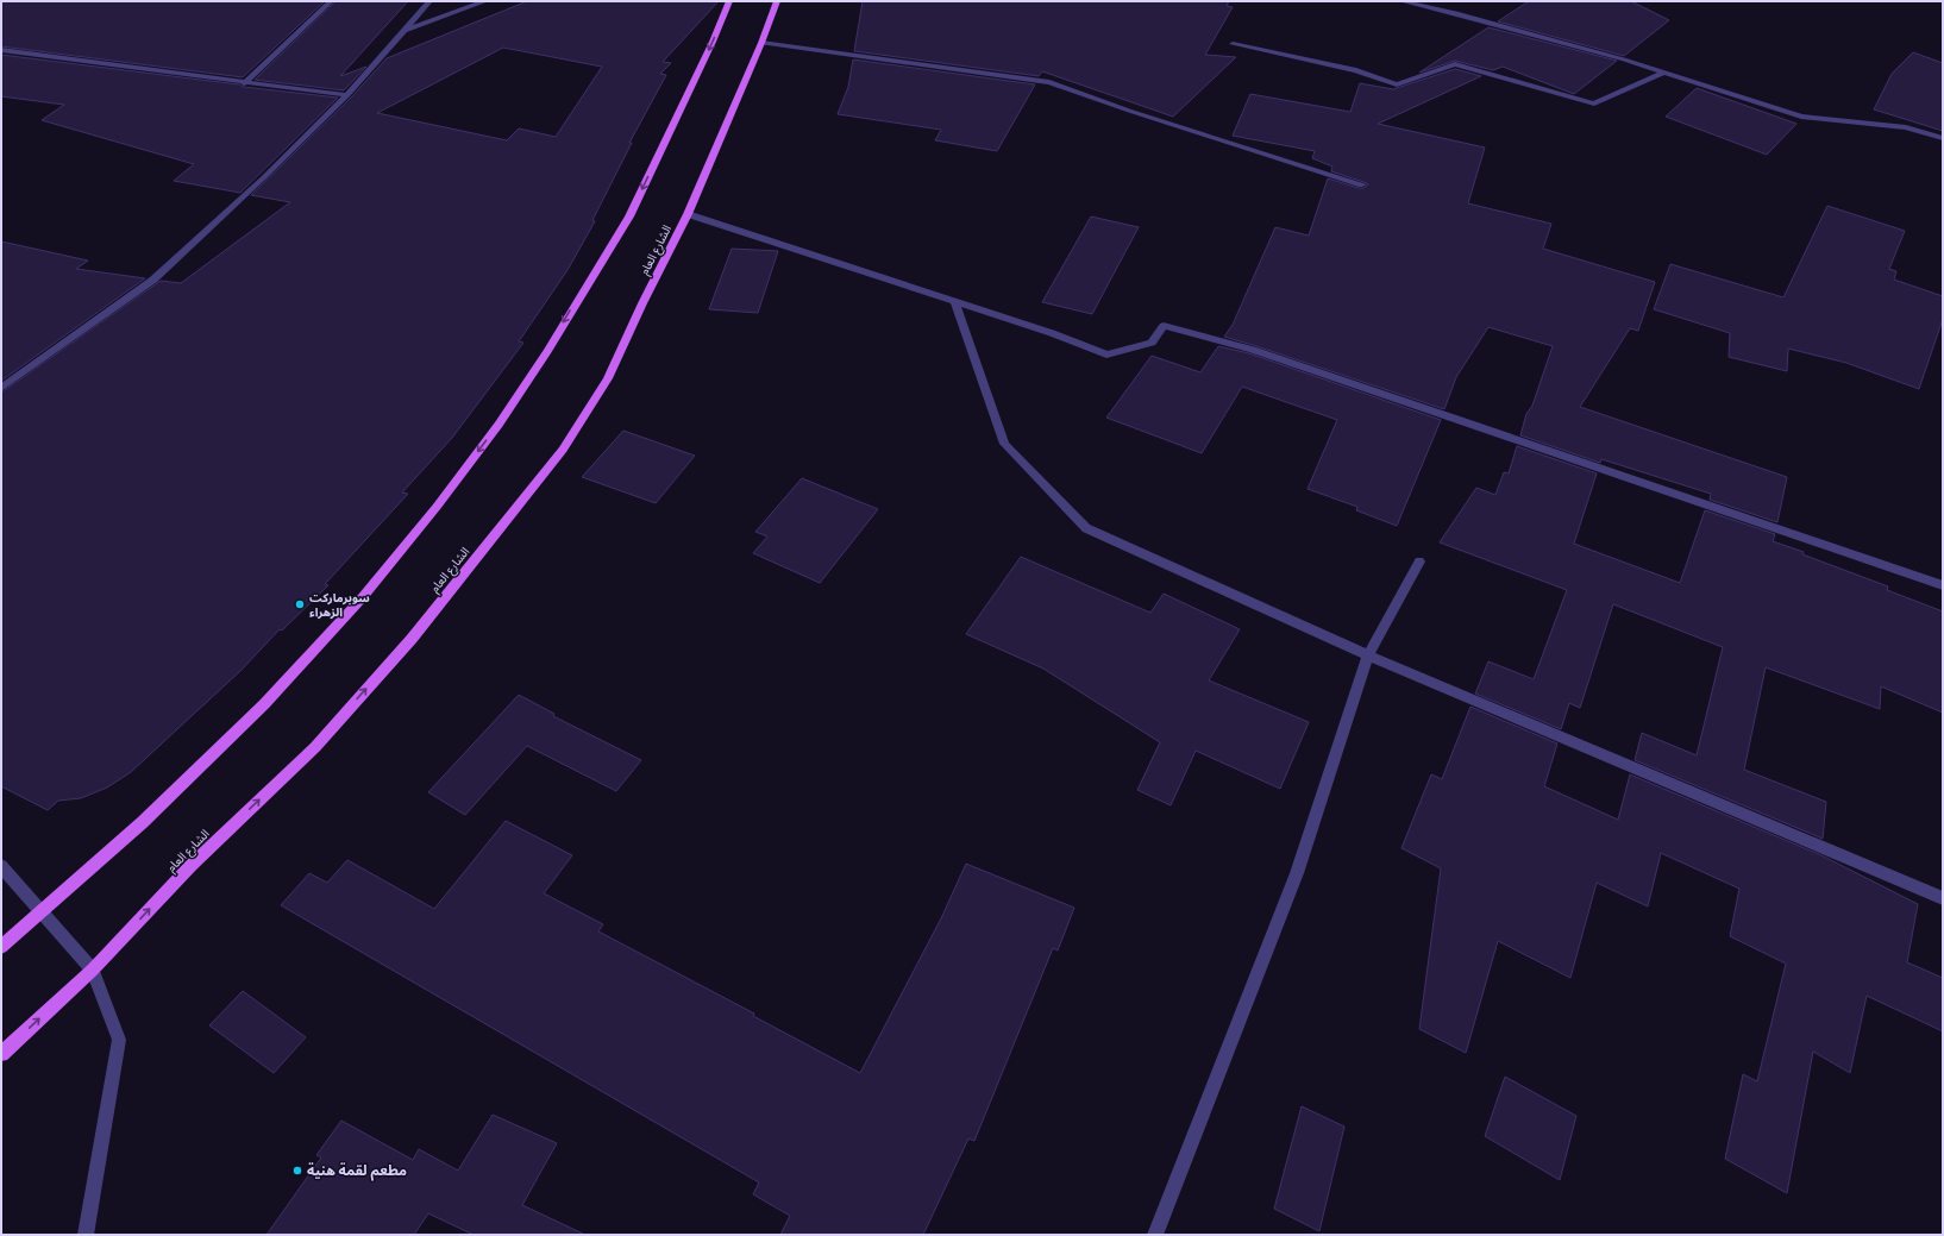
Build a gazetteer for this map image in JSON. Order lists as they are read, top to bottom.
{
  "streets": {
    "main road": ["الشارع العام"]
  },
  "places": ["سوبرماركت الزهراء", "مطعم لقمة هنية"]
}
